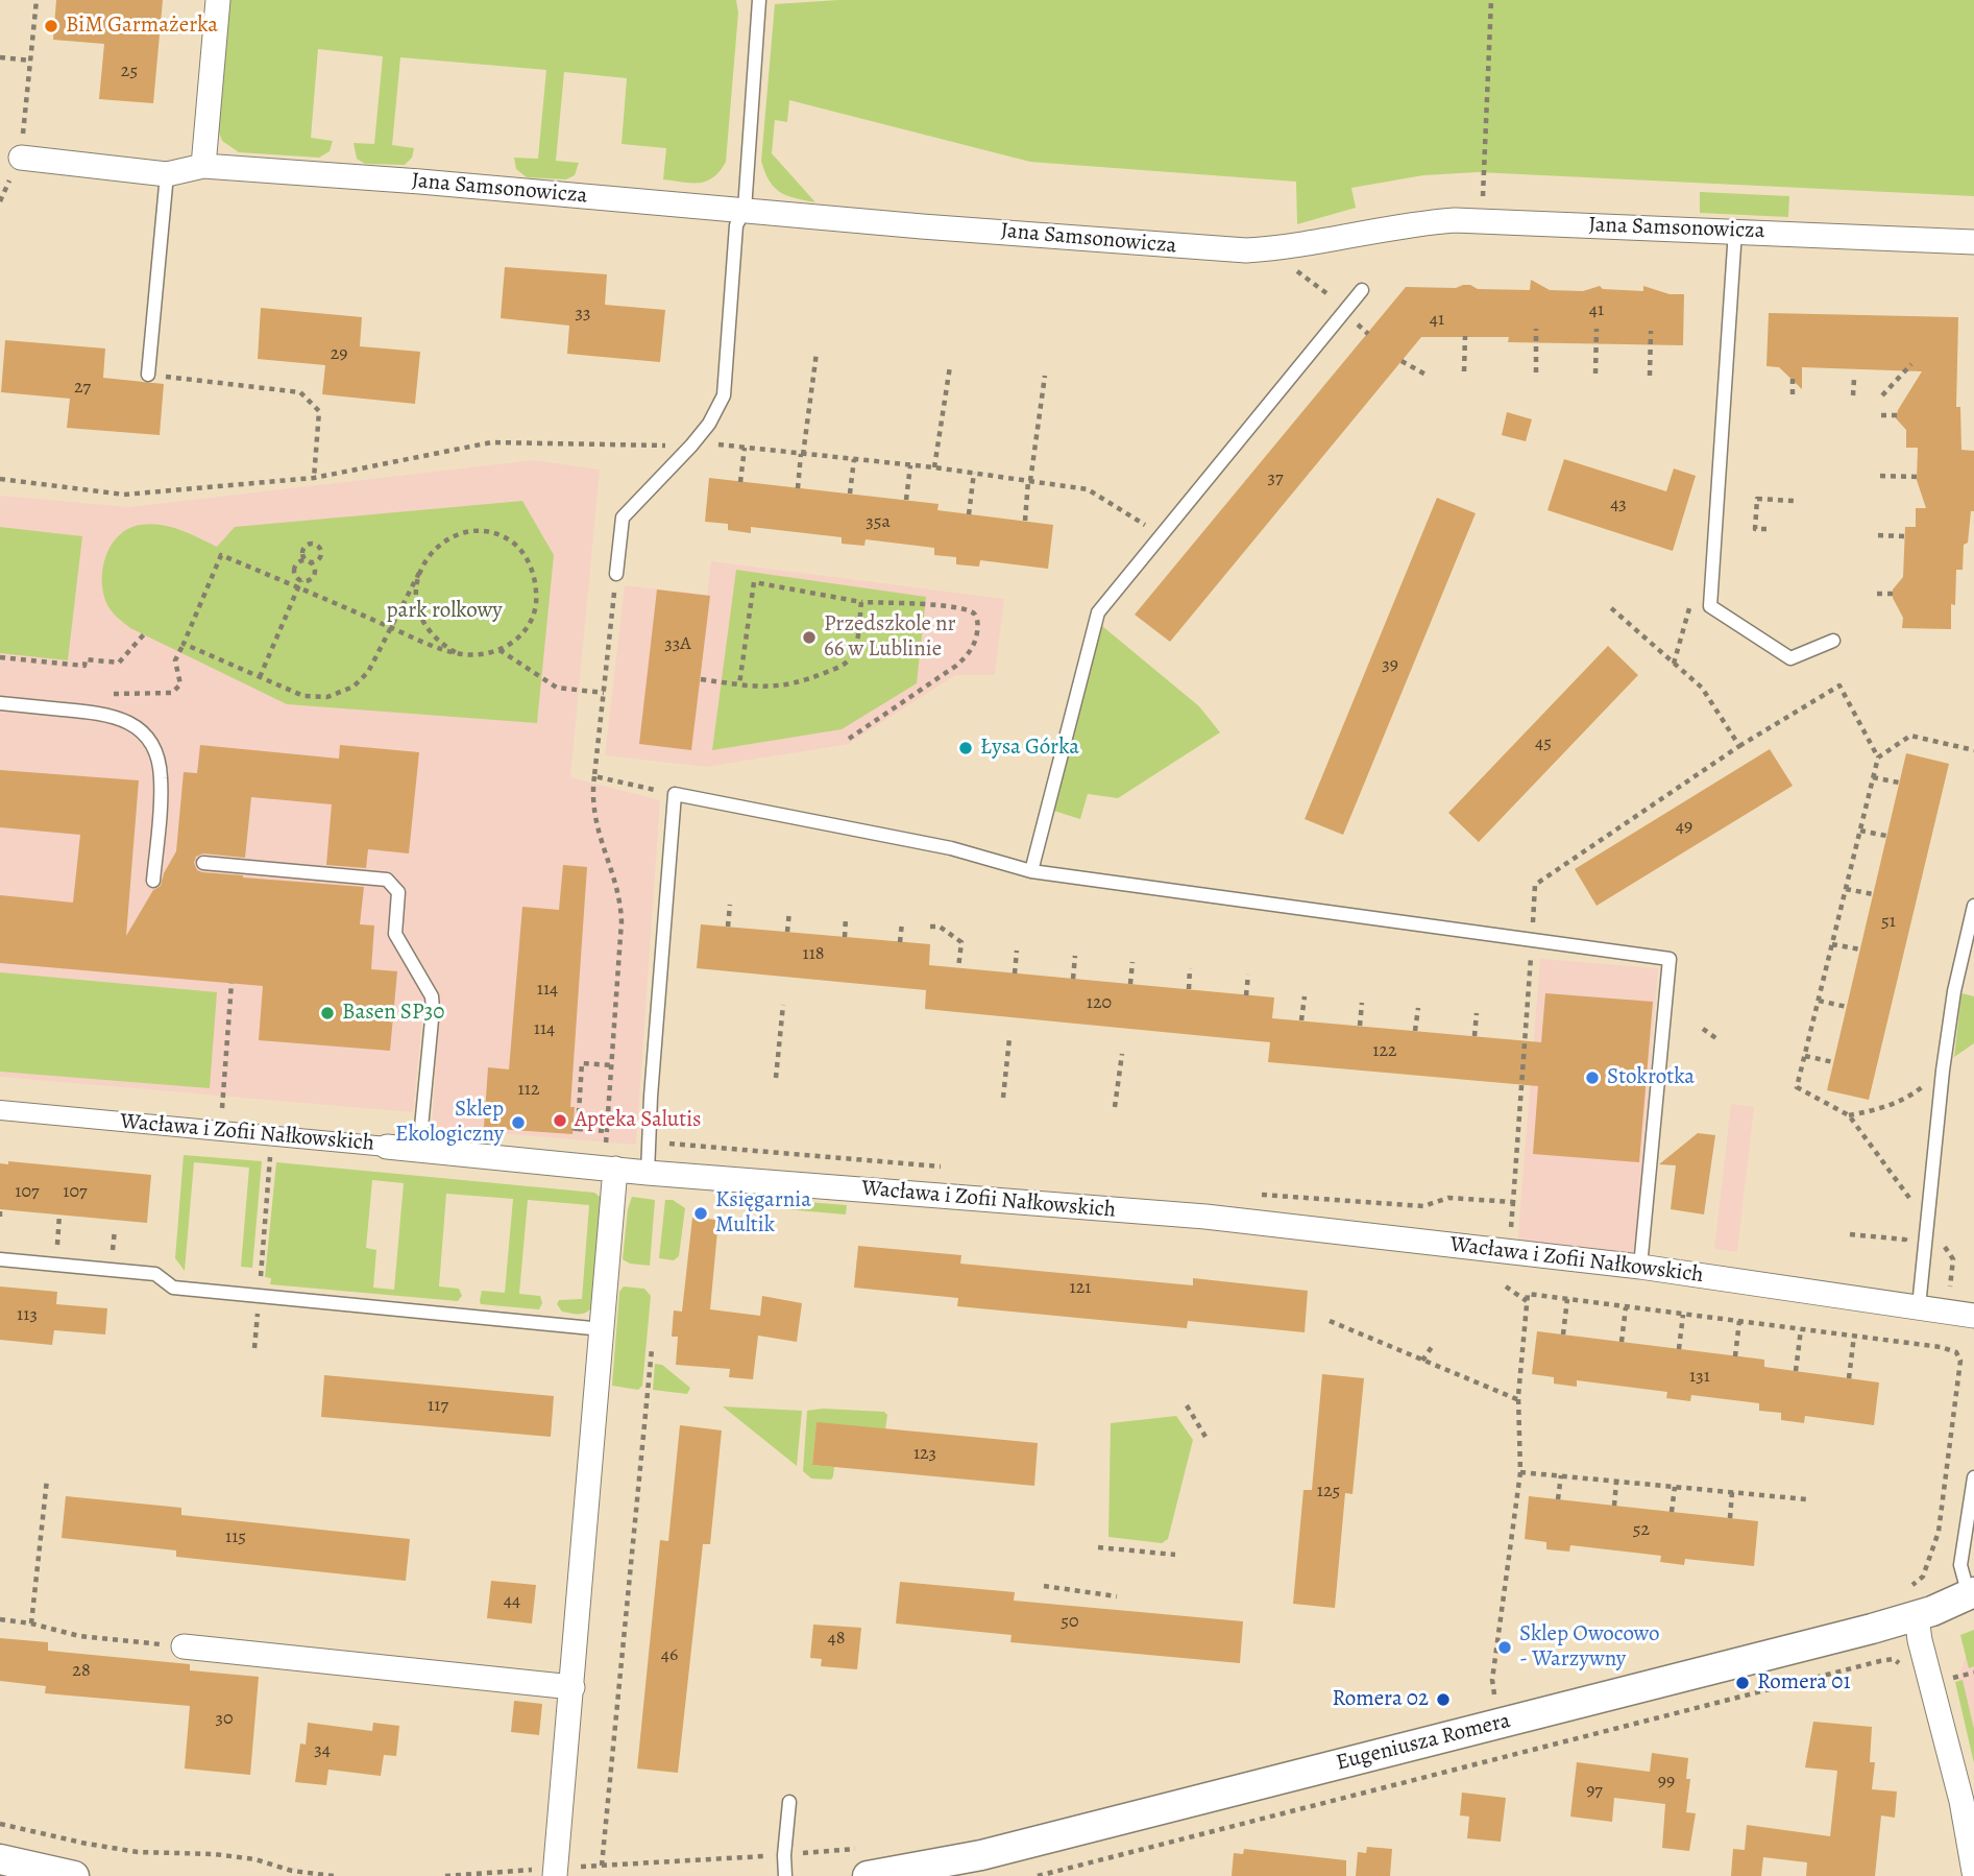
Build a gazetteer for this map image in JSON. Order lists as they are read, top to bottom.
{
  "streets": {
    "street": ["Jana Samsonowicza", "Wacława i Zofii Nałkowskich", "Eugeniusza Romera"]
  },
  "parks": ["park rolkowy"],
  "places": [
    "BiM Garmażerka",
    "Przedszkole nr 66 w Lublinie",
    "Łysa Górka",
    "Basen SP30",
    "Stokrotka",
    "Apteka Salutis",
    "Sklep Ekologiczny",
    "Księgarnia Multik",
    "Sklep Owocowo - Warzywny",
    "Romera 01",
    "Romera 02"
  ],
  "house_numbers": [
    "25",
    "41",
    "33",
    "41",
    "29",
    "27",
    "37",
    "43",
    "35a",
    "33A",
    "39",
    "45",
    "49",
    "51",
    "118",
    "114",
    "120",
    "114",
    "122",
    "112",
    "107",
    "107",
    "121",
    "113",
    "131",
    "117",
    "123",
    "125",
    "52",
    "115",
    "44",
    "50",
    "48",
    "46",
    "28",
    "30",
    "34",
    "99",
    "97"
  ]
}
